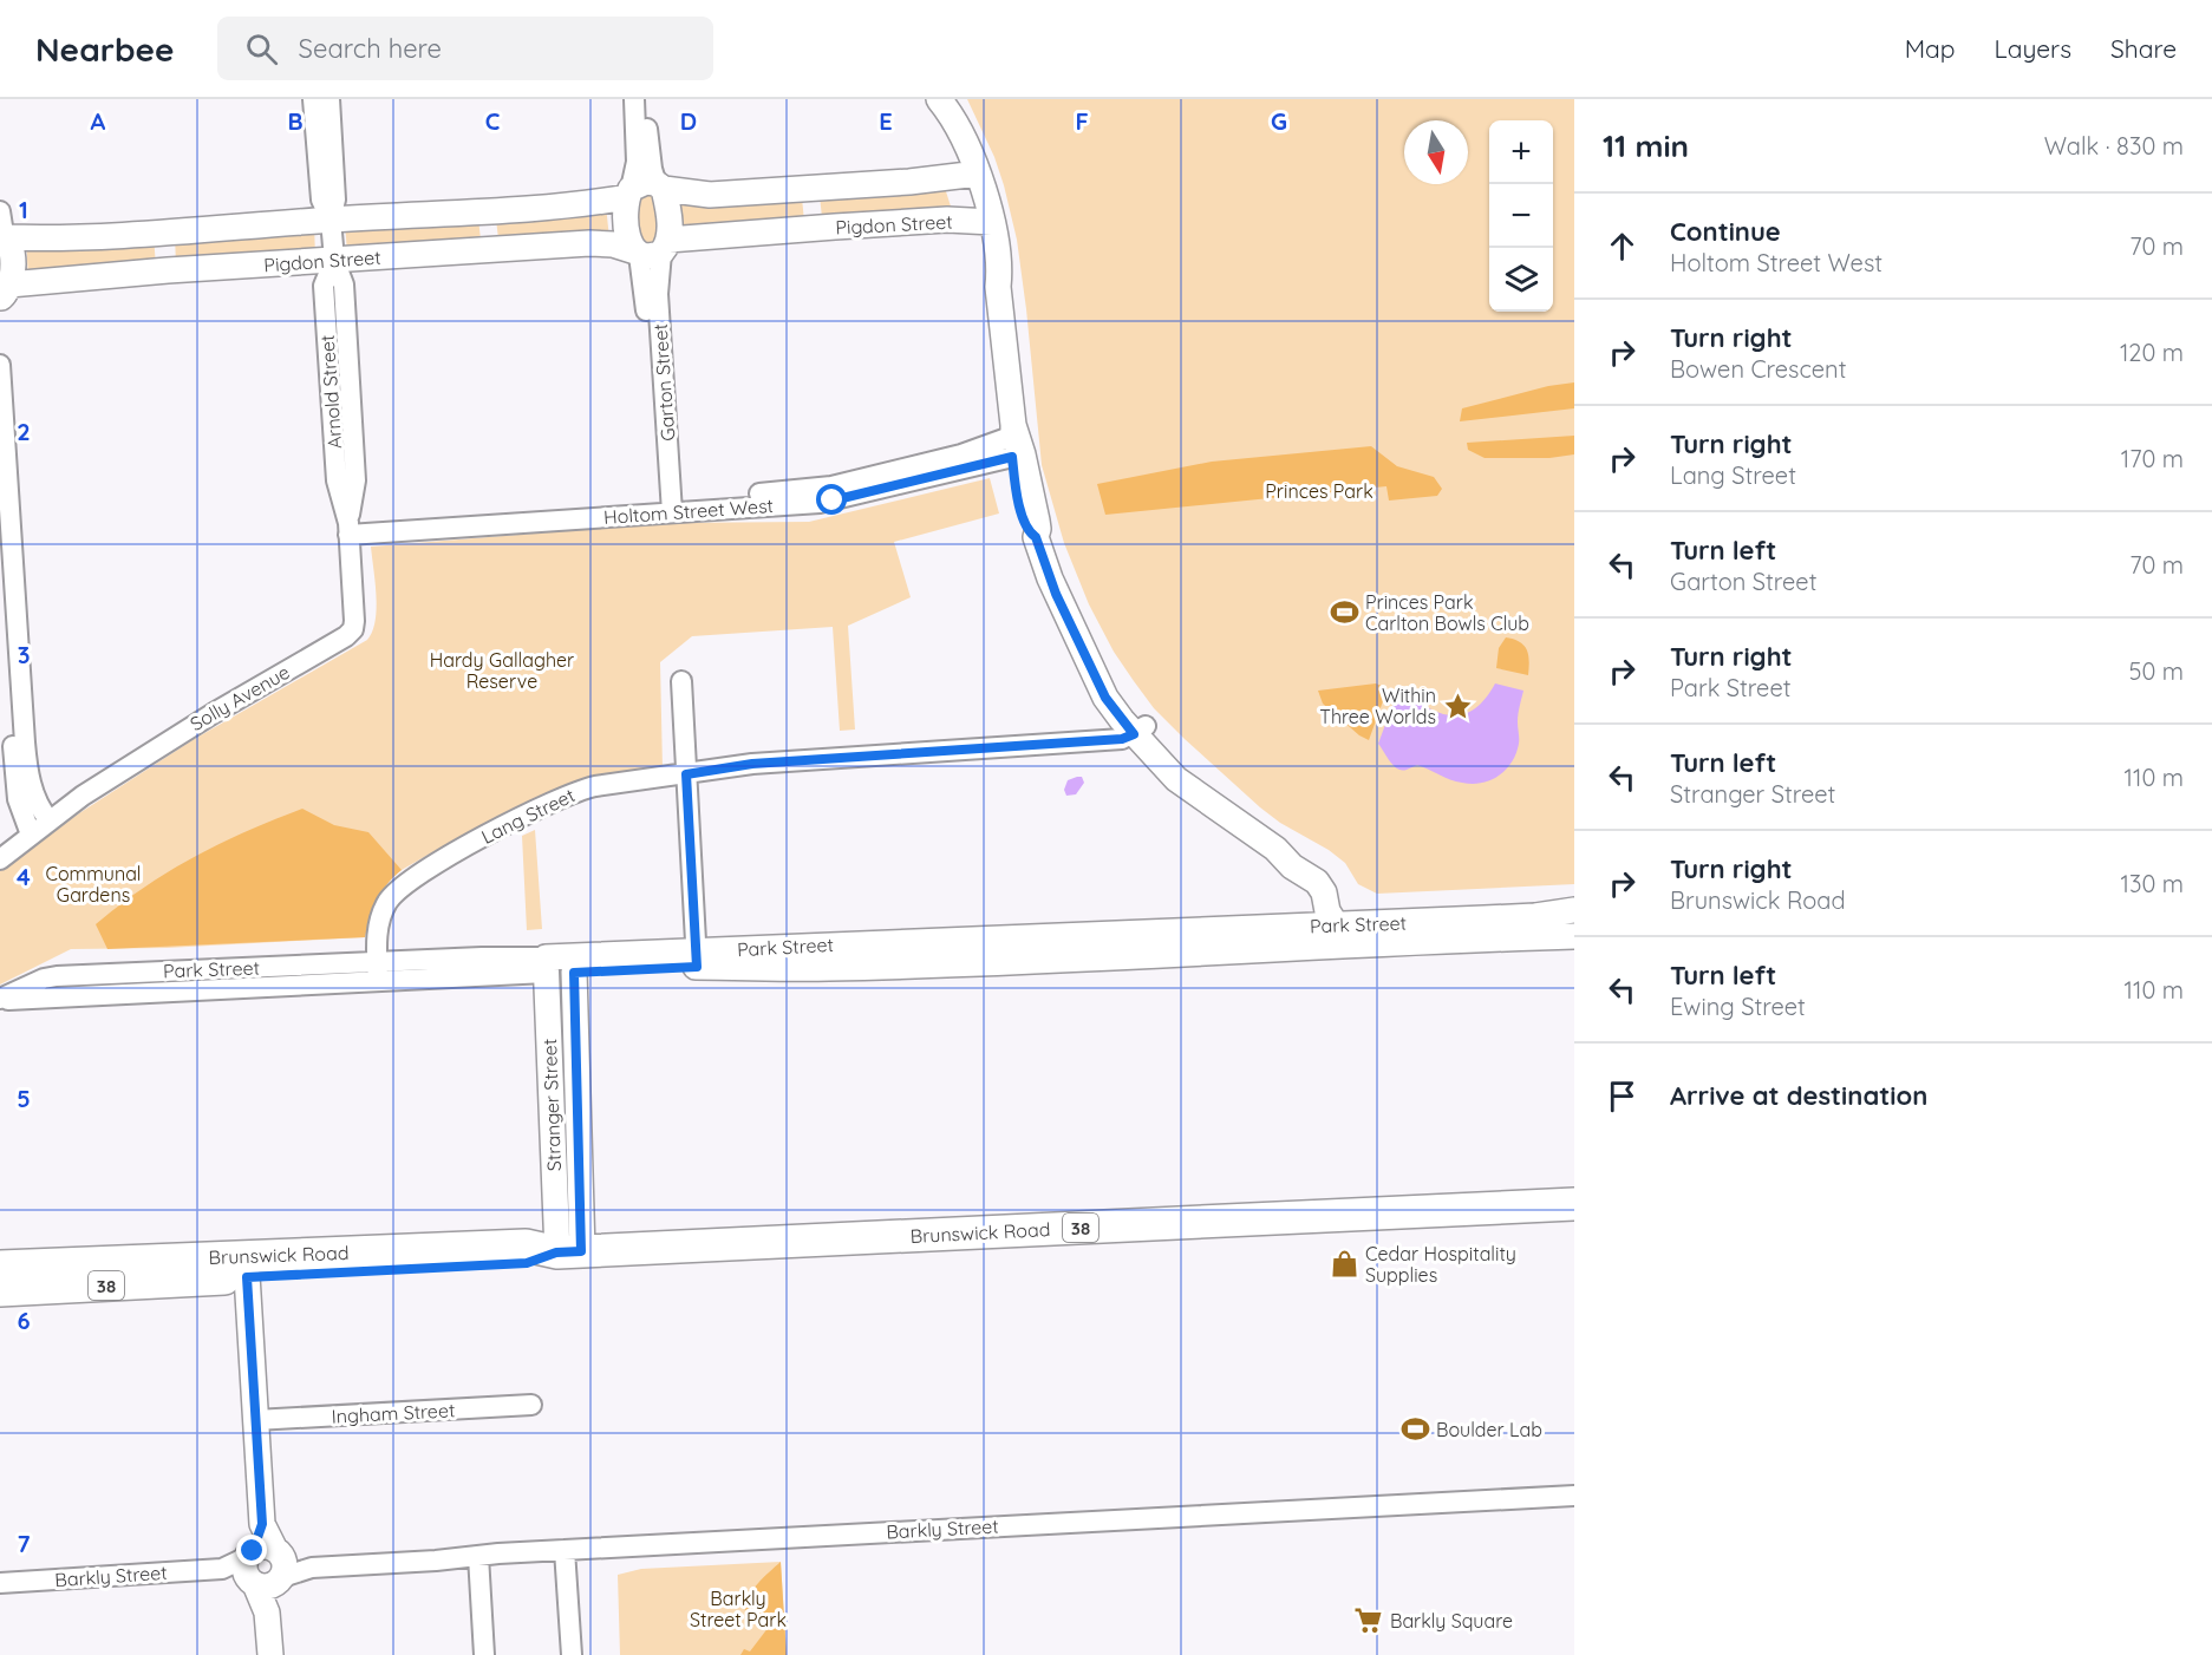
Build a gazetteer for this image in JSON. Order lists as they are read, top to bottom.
{
  "streets": {
    "main road": ["38", "Brunswick Road"],
    "street": [
      "Pigdon Street",
      "Garton Street",
      "Arnold Street",
      "Holtom Street West",
      "Solly Avenue",
      "Lang Street",
      "Park Street",
      "Stranger Street",
      "Ingham Street",
      "Barkly Street"
    ]
  },
  "crossings": [
    ["Pigdon Street", "Garton Street"],
    ["Pigdon Street", "Arnold Street"],
    ["Garton Street", "Holtom Street West"],
    ["Arnold Street", "Holtom Street West"],
    ["Arnold Street", "Solly Avenue"],
    ["Holtom Street West", "Solly Avenue"],
    ["Lang Street", "Park Street"],
    ["Park Street", "Stranger Street"],
    ["Stranger Street", "Brunswick Road"]
  ],
  "parks": [
    "Princes Park",
    "Hardy Gallagher Reserve",
    "Communal Gardens",
    "Barkly Street Park"
  ],
  "places": {
    "sports": ["Princes Park Carlton Bowls Club", "Boulder Lab"],
    "place": ["Within Three Worlds"],
    "shop": ["Cedar Hospitality Supplies"],
    "supermarket": ["Barkly Square"]
  },
  "north": "bottom",
  "page": {
    "header": "Nearbee",
    "search": "Search here",
    "nav": ["Map", "Layers", "Share"],
    "heading": ["11 min", "Walk · 830 m"],
    "map_buttons": ["+", "−"],
    "list": [
      ["Continue", "Holtom Street West", "70 m"],
      ["Turn right", "Bowen Crescent", "120 m"],
      ["Turn right", "Lang Street", "170 m"],
      ["Turn left", "Garton Street", "70 m"],
      ["Turn right", "Park Street", "50 m"],
      ["Turn left", "Stranger Street", "110 m"],
      ["Turn right", "Brunswick Road", "130 m"],
      ["Turn left", "Ewing Street", "110 m"],
      "Arrive at destination"
    ]
  },
  "grid": {
    "columns": [
      "A",
      "B",
      "C",
      "D",
      "E",
      "F",
      "G"
    ],
    "rows": [
      "1",
      "2",
      "3",
      "4",
      "5",
      "6",
      "7"
    ]
  }
}
